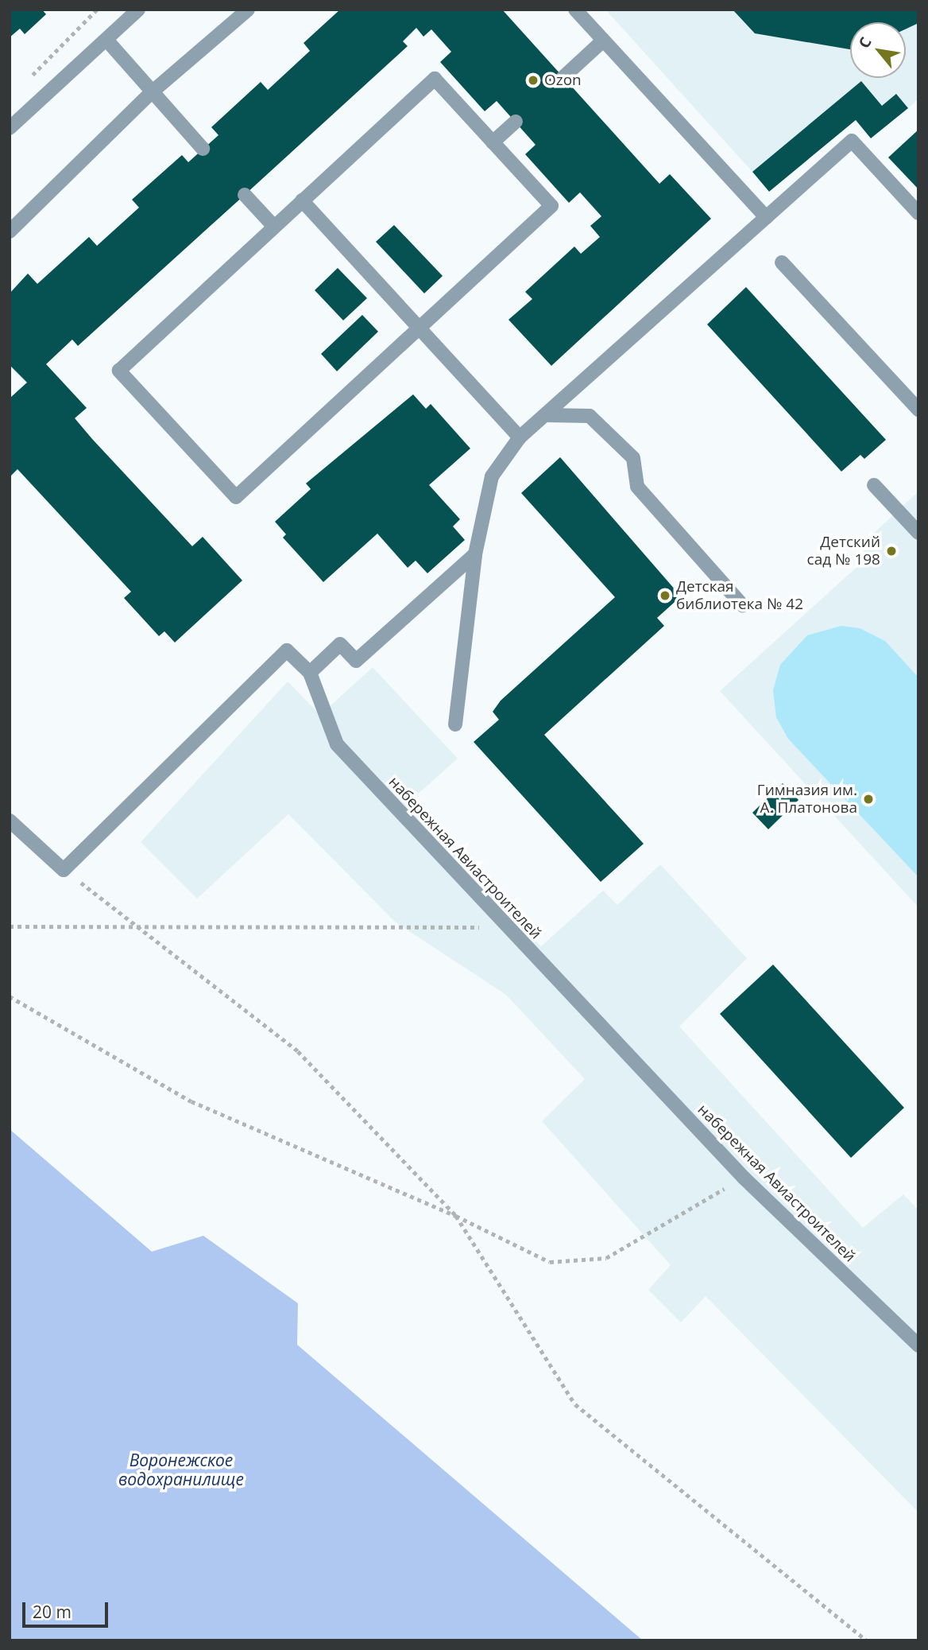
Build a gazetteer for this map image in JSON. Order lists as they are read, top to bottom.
{
  "streets": {
    "street": ["набережная Авиастроителей"]
  },
  "water": ["Воронежское водохранилище"],
  "places": [
    "Ozon",
    "Детский сад № 198",
    "Детская библиотека № 42",
    "Гимназия им. А. Платонова"
  ],
  "scale_bar": "20 m",
  "north": "top left"
}
